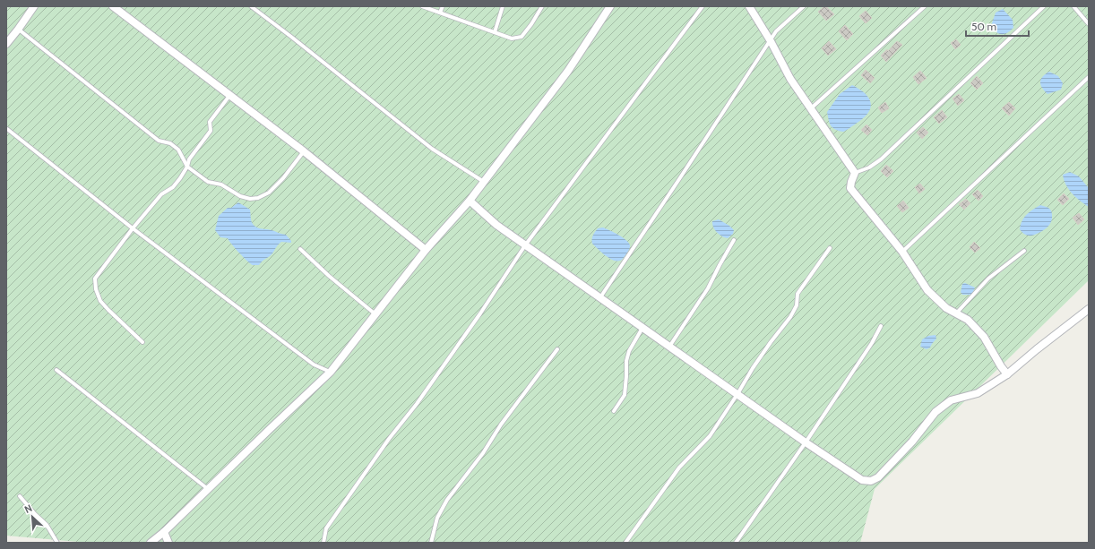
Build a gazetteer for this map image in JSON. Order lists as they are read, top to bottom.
{
  "scale_bar": "50 m",
  "north": "top left"
}
